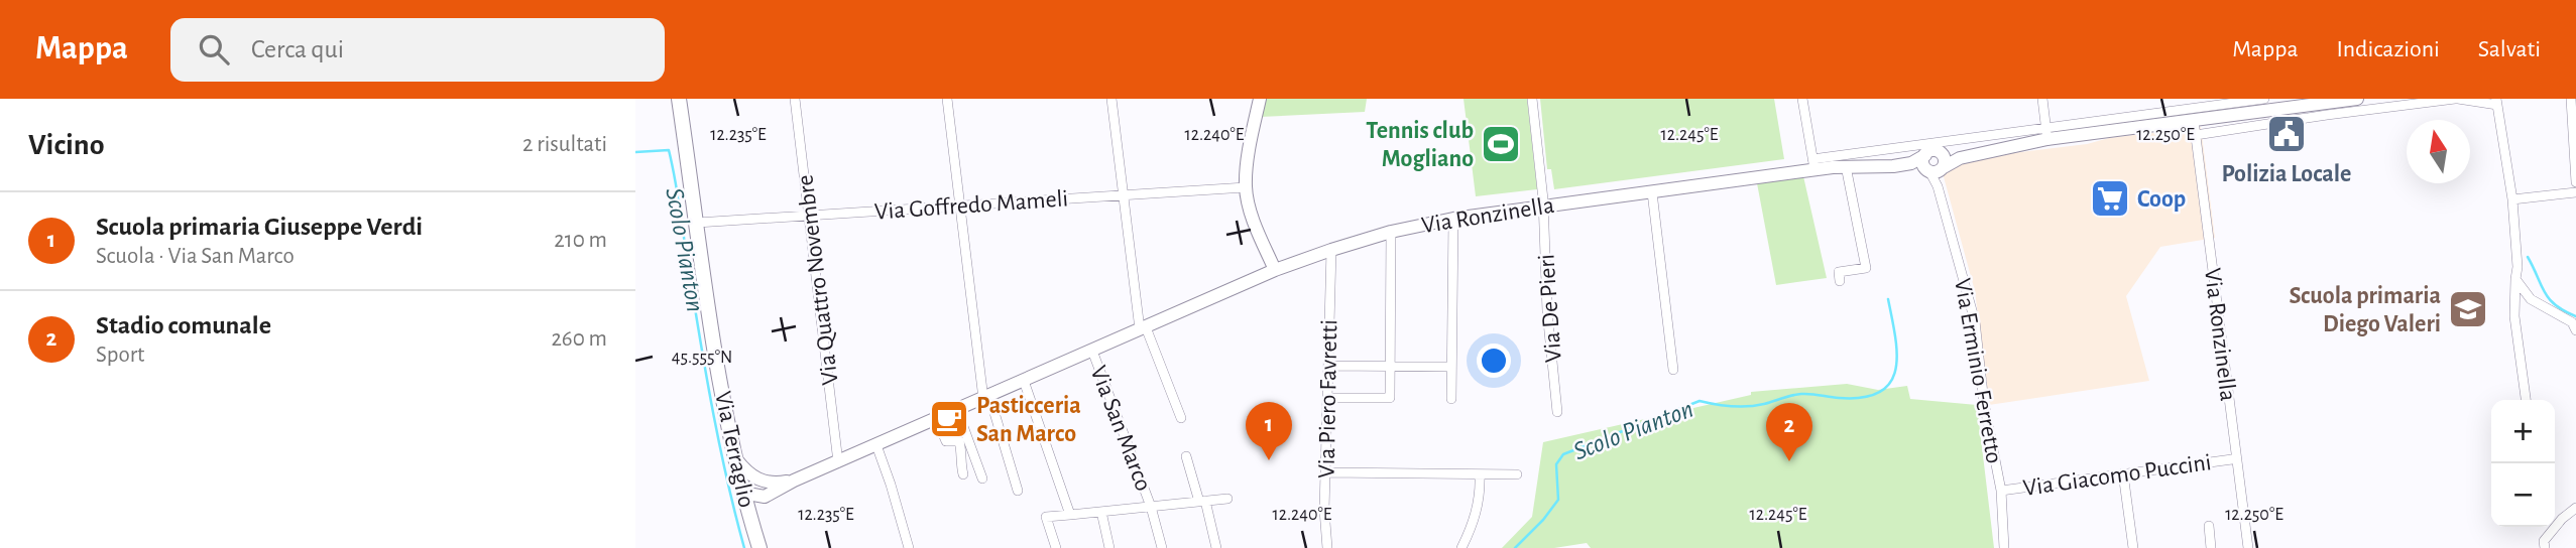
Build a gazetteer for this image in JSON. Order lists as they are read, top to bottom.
{
  "streets": {
    "main road": ["Via Terraglio"],
    "street": [
      "Via Goffredo Mameli",
      "Via Ronzinella",
      "Via Quattro Novembre",
      "Via De Pieri",
      "Via Erminio Ferretto",
      "Via Piero Favretti",
      "Via San Marco",
      "Via Giacomo Puccini"
    ]
  },
  "crossings": [
    ["Via Goffredo Mameli", "Via Quattro Novembre"],
    ["Via Goffredo Mameli", "Via Terraglio"],
    ["Via Ronzinella", "Via Quattro Novembre"],
    ["Via Ronzinella", "Via De Pieri"],
    ["Via Ronzinella", "Via Erminio Ferretto"],
    ["Via Ronzinella", "Via Piero Favretti"],
    ["Via Ronzinella", "Via San Marco"],
    ["Via Ronzinella", "Via Terraglio"],
    ["Via Erminio Ferretto", "Via Giacomo Puccini"]
  ],
  "water": ["Scolo Pianton"],
  "places": {
    "public building": ["Polizia Locale"],
    "sports": ["Tennis club Mogliano"],
    "supermarket": ["Coop"],
    "school or university": ["Scuola primaria Diego Valeri"],
    "cafe": ["Pasticceria San Marco"]
  },
  "north": "top",
  "page": {
    "header": "Mappa",
    "search": "Cerca qui",
    "nav": ["Mappa", "Indicazioni", "Salvati"],
    "heading": ["Vicino", "2 risultati"],
    "list": [
      {
        "mark": "1",
        "name": "Scuola primaria Giuseppe Verdi",
        "note": "Scuola · Via San Marco",
        "value": "210 m"
      },
      {
        "mark": "2",
        "name": "Stadio comunale",
        "note": "Sport",
        "value": "260 m"
      }
    ],
    "map_buttons": ["+", "−"],
    "pins": ["1", "2"]
  },
  "coordinates": [
    "12.235°E",
    "12.240°E",
    "12.245°E",
    "12.250°E",
    "45.555°N"
  ]
}
